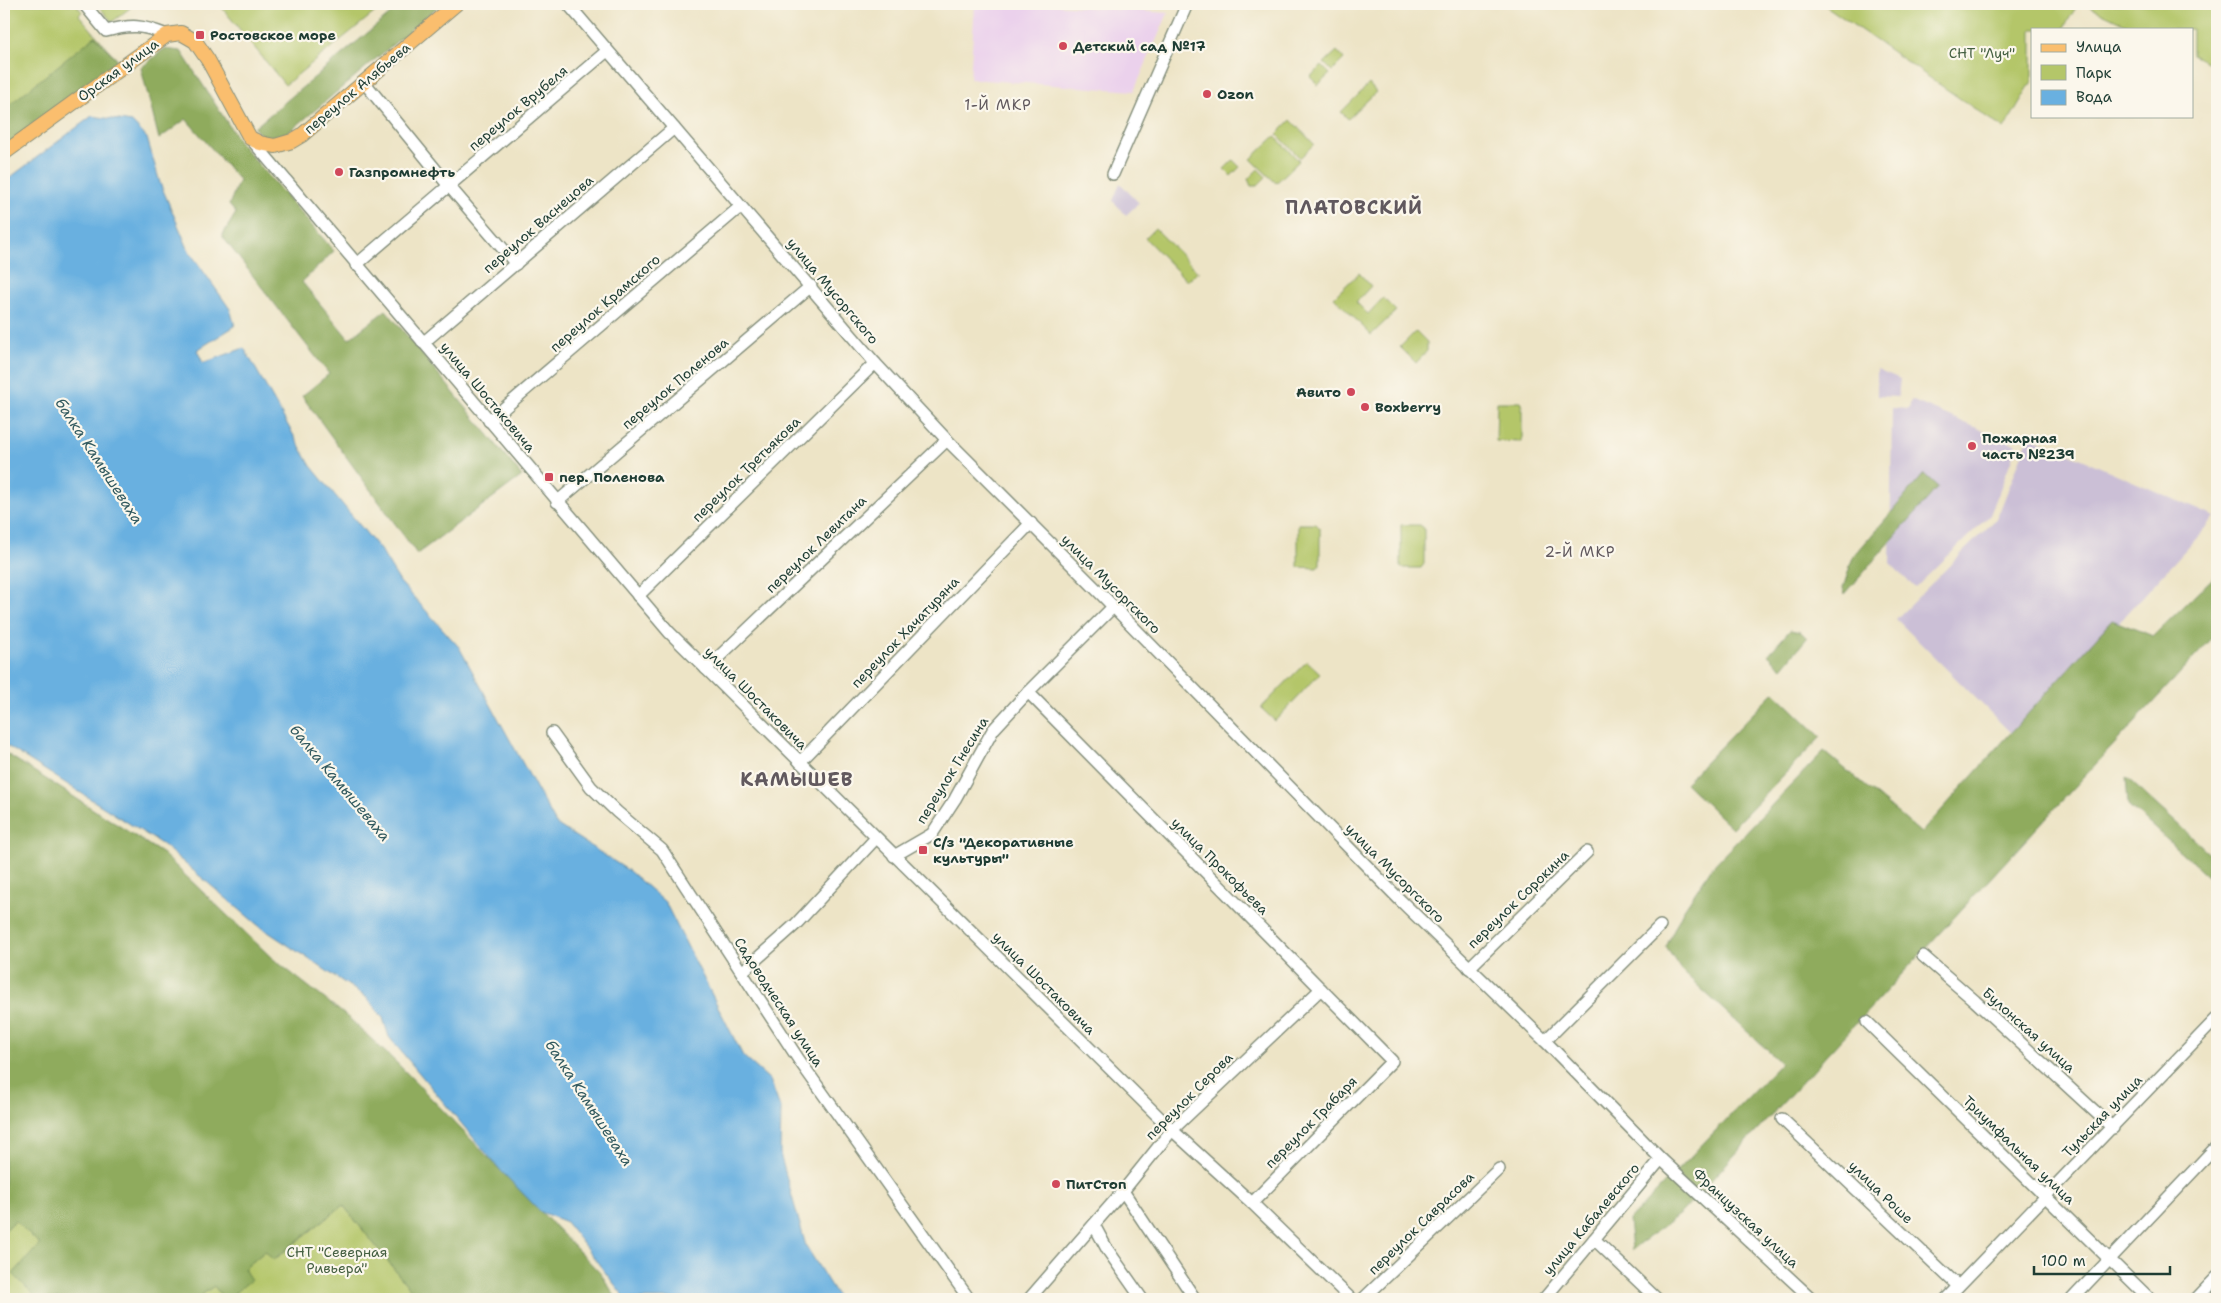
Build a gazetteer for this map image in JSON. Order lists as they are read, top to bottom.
{
  "streets": {
    "main road": ["Орская улица", "переулок Алябьева"],
    "street": [
      "переулок Врубеля",
      "переулок Васнецова",
      "улица Мусоргского",
      "переулок Крамского",
      "переулок Поленова",
      "улица Шостаковича",
      "переулок Третьякова",
      "переулок Левитана",
      "переулок Хачатуряна",
      "переулок Гнесина",
      "улица Прокофьева",
      "переулок Сорокина",
      "Садоводческая улица",
      "Булонская улица",
      "переулок Серова",
      "Тульская улица",
      "переулок Грабаря",
      "Триумфальная улица",
      "улица Роше",
      "Французская улица",
      "улица Кабалевского",
      "переулок Саврасова"
    ]
  },
  "crossings": [
    ["Орская улица", "переулок Алябьева"],
    ["Орская улица", "улица Шостаковича"],
    ["переулок Алябьева", "улица Шостаковича"],
    ["переулок Врубеля", "улица Мусоргского"],
    ["переулок Врубеля", "улица Шостаковича"],
    ["переулок Васнецова", "улица Мусоргского"],
    ["переулок Васнецова", "улица Шостаковича"],
    ["улица Мусоргского", "переулок Крамского"],
    ["улица Мусоргского", "переулок Поленова"],
    ["улица Мусоргского", "переулок Третьякова"],
    ["улица Мусоргского", "переулок Левитана"],
    ["улица Мусоргского", "переулок Хачатуряна"],
    ["улица Мусоргского", "переулок Гнесина"],
    ["улица Мусоргского", "переулок Сорокина"],
    ["улица Мусоргского", "Французская улица"],
    ["улица Мусоргского", "улица Кабалевского"],
    ["переулок Крамского", "улица Шостаковича"],
    ["переулок Поленова", "улица Шостаковича"],
    ["улица Шостаковича", "переулок Третьякова"],
    ["улица Шостаковича", "переулок Левитана"],
    ["улица Шостаковича", "переулок Хачатуряна"],
    ["улица Шостаковича", "переулок Гнесина"],
    ["улица Шостаковича", "переулок Серова"],
    ["улица Шостаковича", "переулок Грабаря"],
    ["переулок Гнесина", "улица Прокофьева"],
    ["улица Прокофьева", "переулок Серова"],
    ["улица Прокофьева", "переулок Грабаря"],
    ["Булонская улица", "Тульская улица"],
    ["Тульская улица", "Триумфальная улица"],
    ["Тульская улица", "улица Роше"],
    ["Французская улица", "улица Кабалевского"]
  ],
  "districts": [
    "1-Й МКР",
    "ПЛАТОВСКИЙ",
    "2-Й МКР",
    "КАМЫШЕВ"
  ],
  "water": ["балка Камышеваха"],
  "parks": ["СНТ \"Луч\"", "СНТ \"Северная Ривьера\""],
  "places": {
    "transit": ["Ростовское море", "пер. Поленова", "С/з \"Декоративные культуры\""],
    "other": [
      "Детский сад №17",
      "Ozon",
      "Газпромнефть",
      "Авито",
      "Boxberry",
      "Пожарная часть №239",
      "ПитСтоп"
    ]
  },
  "legend": ["Улица", "Парк", "Вода"],
  "scale_bar": "100 m"
}
